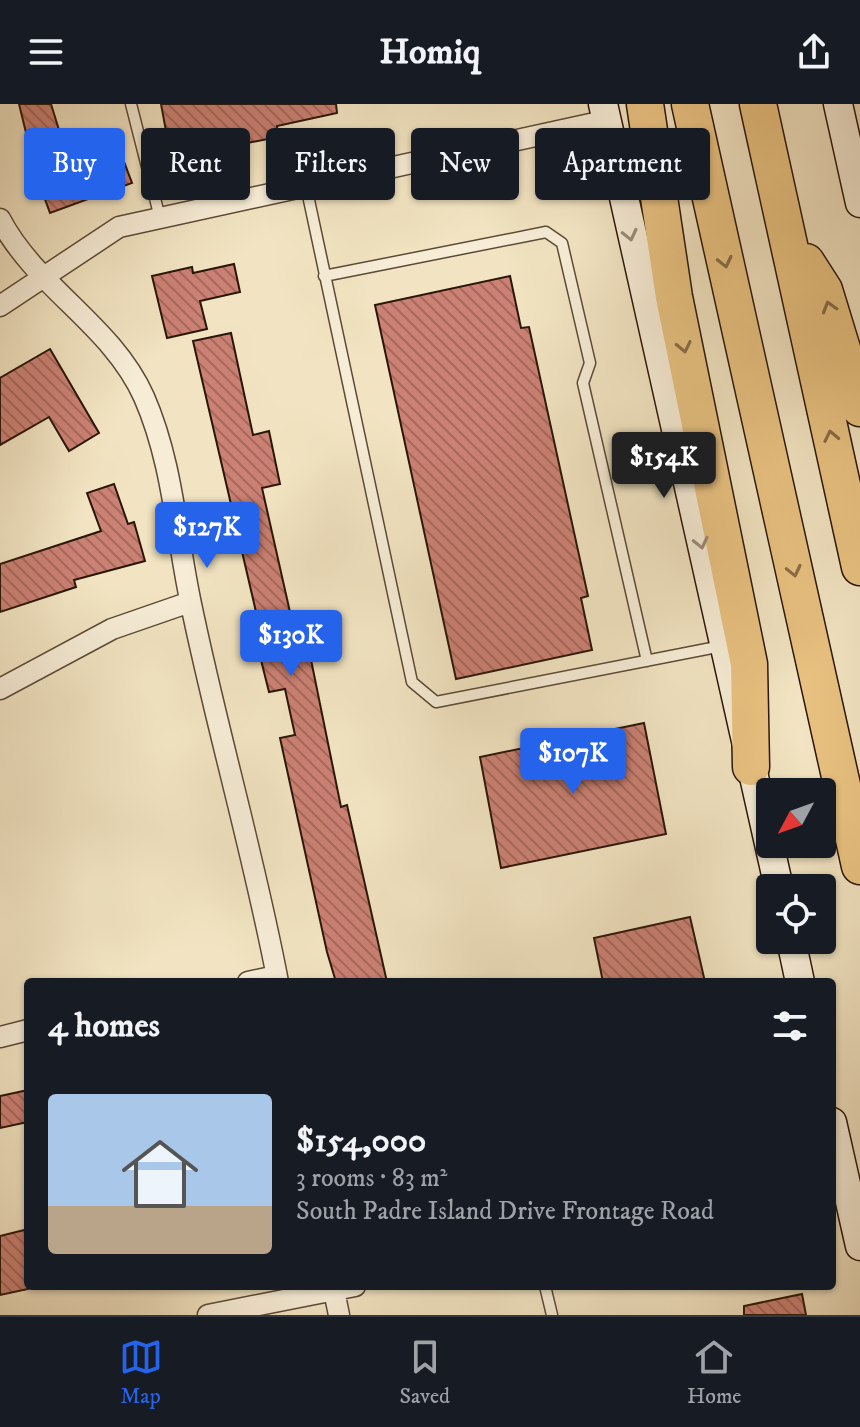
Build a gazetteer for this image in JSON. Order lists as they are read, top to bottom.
{
  "north": "bottom left",
  "page": {
    "header": "Homiq",
    "chip": [
      "Buy",
      "Rent",
      "Filters",
      "New",
      "Apartment"
    ],
    "price": [
      "$154K",
      "$127K",
      "$130K",
      "$107K"
    ],
    "heading": "4 homes",
    "list": [
      {
        "name": "$154,000",
        "note": "3 rooms · 83 m² · South Padre Island Drive Frontage Road"
      }
    ],
    "tabs": ["Map", "Saved", "Home"]
  }
}
